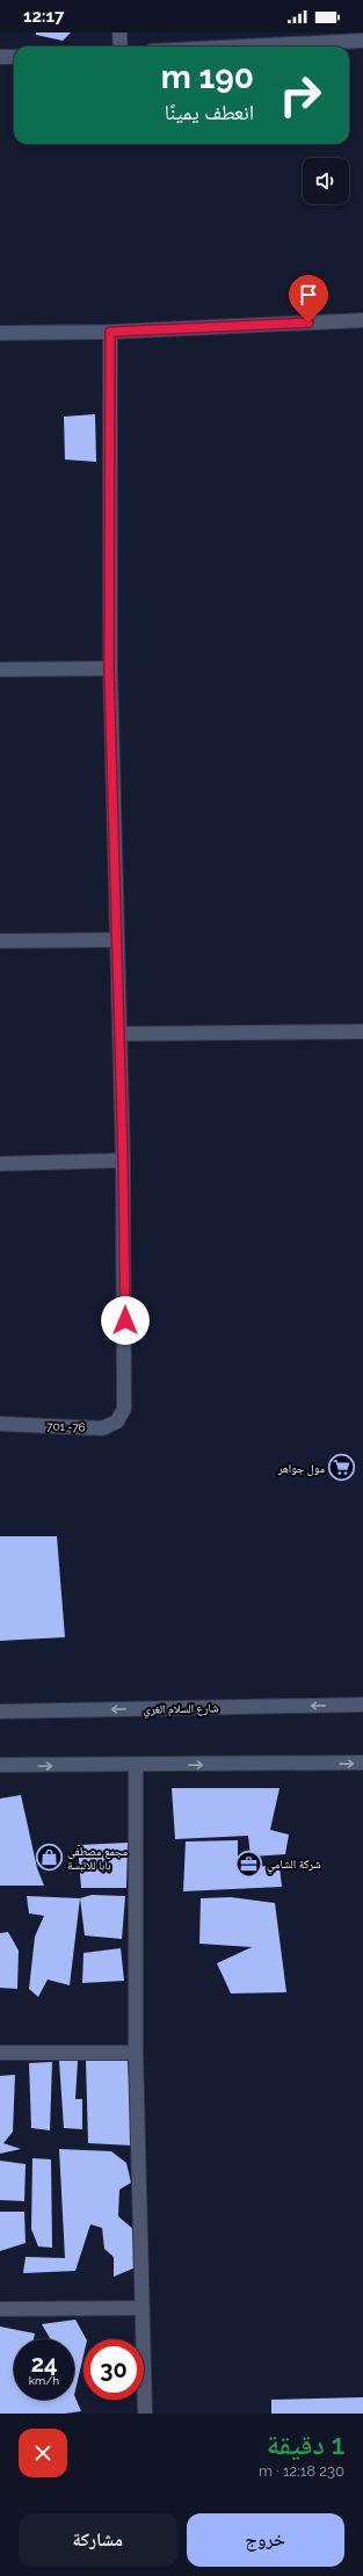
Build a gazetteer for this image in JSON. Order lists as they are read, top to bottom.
{
  "streets": {
    "street": ["701 -76", "شارع السلام الغري"]
  },
  "places": {
    "supermarket": ["مول جواهر"],
    "shop": ["مجمع مصطفى بابا للالبسة"],
    "office": ["شركة الشامي"]
  },
  "page": {
    "status": "12:17",
    "turn": ["190 m", "انعطف يمينًا"],
    "speed": "24 km/h",
    "limit": "30",
    "heading": ["1 دقيقة", "230 m · 12:18"],
    "buttons": ["خروج", "مشاركة"]
  }
}
